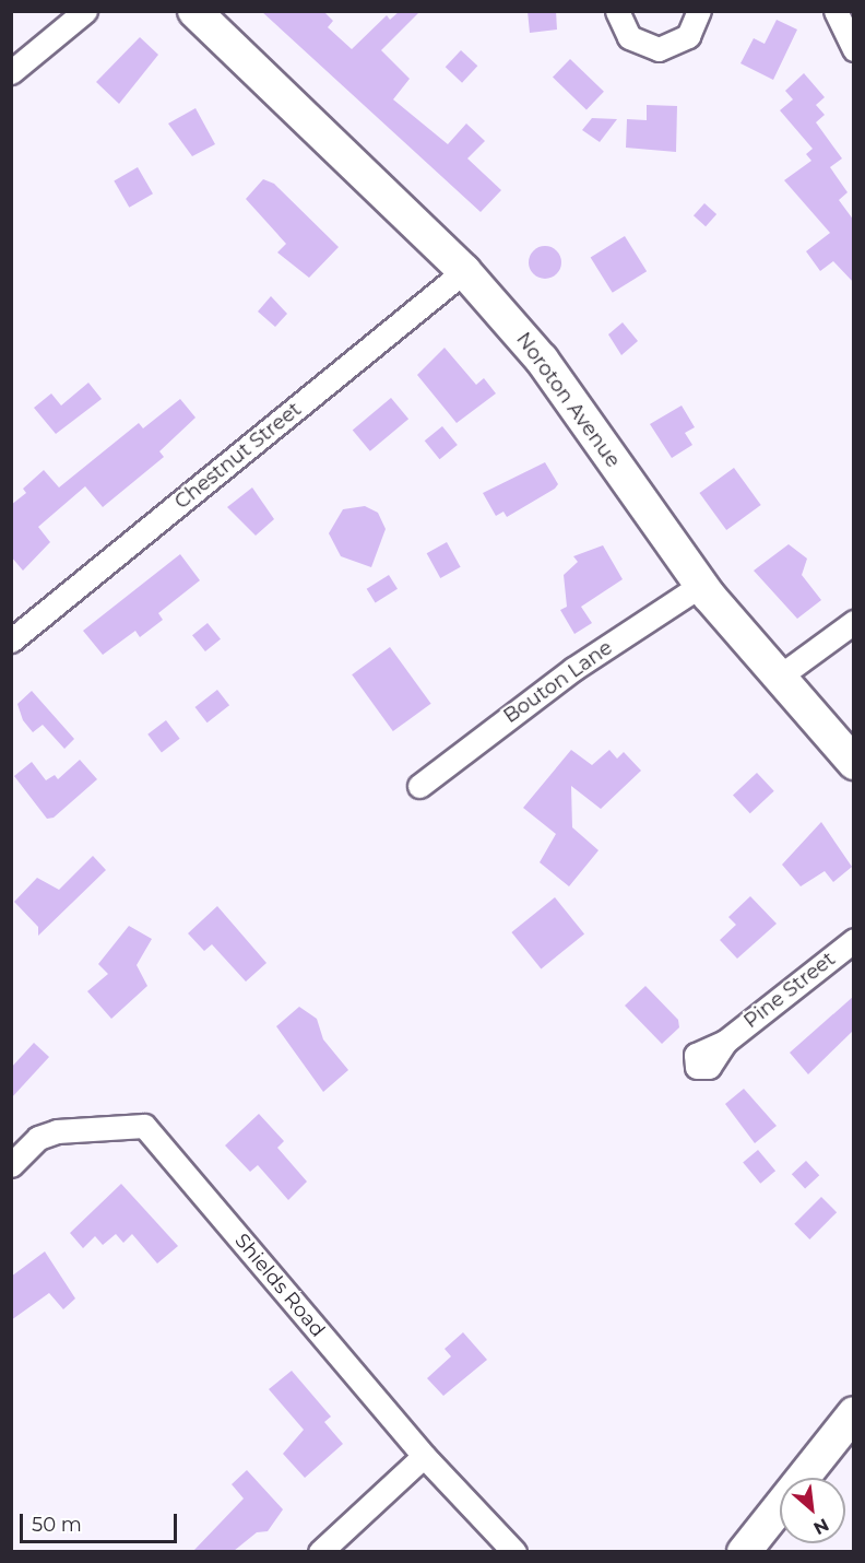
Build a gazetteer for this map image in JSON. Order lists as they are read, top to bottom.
{
  "streets": {
    "main road": ["Noroton Avenue"],
    "street": [
      "Chestnut Street",
      "Bouton Lane",
      "Pine Street",
      "Shields Road"
    ]
  },
  "crossings": [
    ["Noroton Avenue", "Chestnut Street"],
    ["Noroton Avenue", "Bouton Lane"]
  ],
  "scale_bar": "50 m",
  "north": "bottom right"
}
